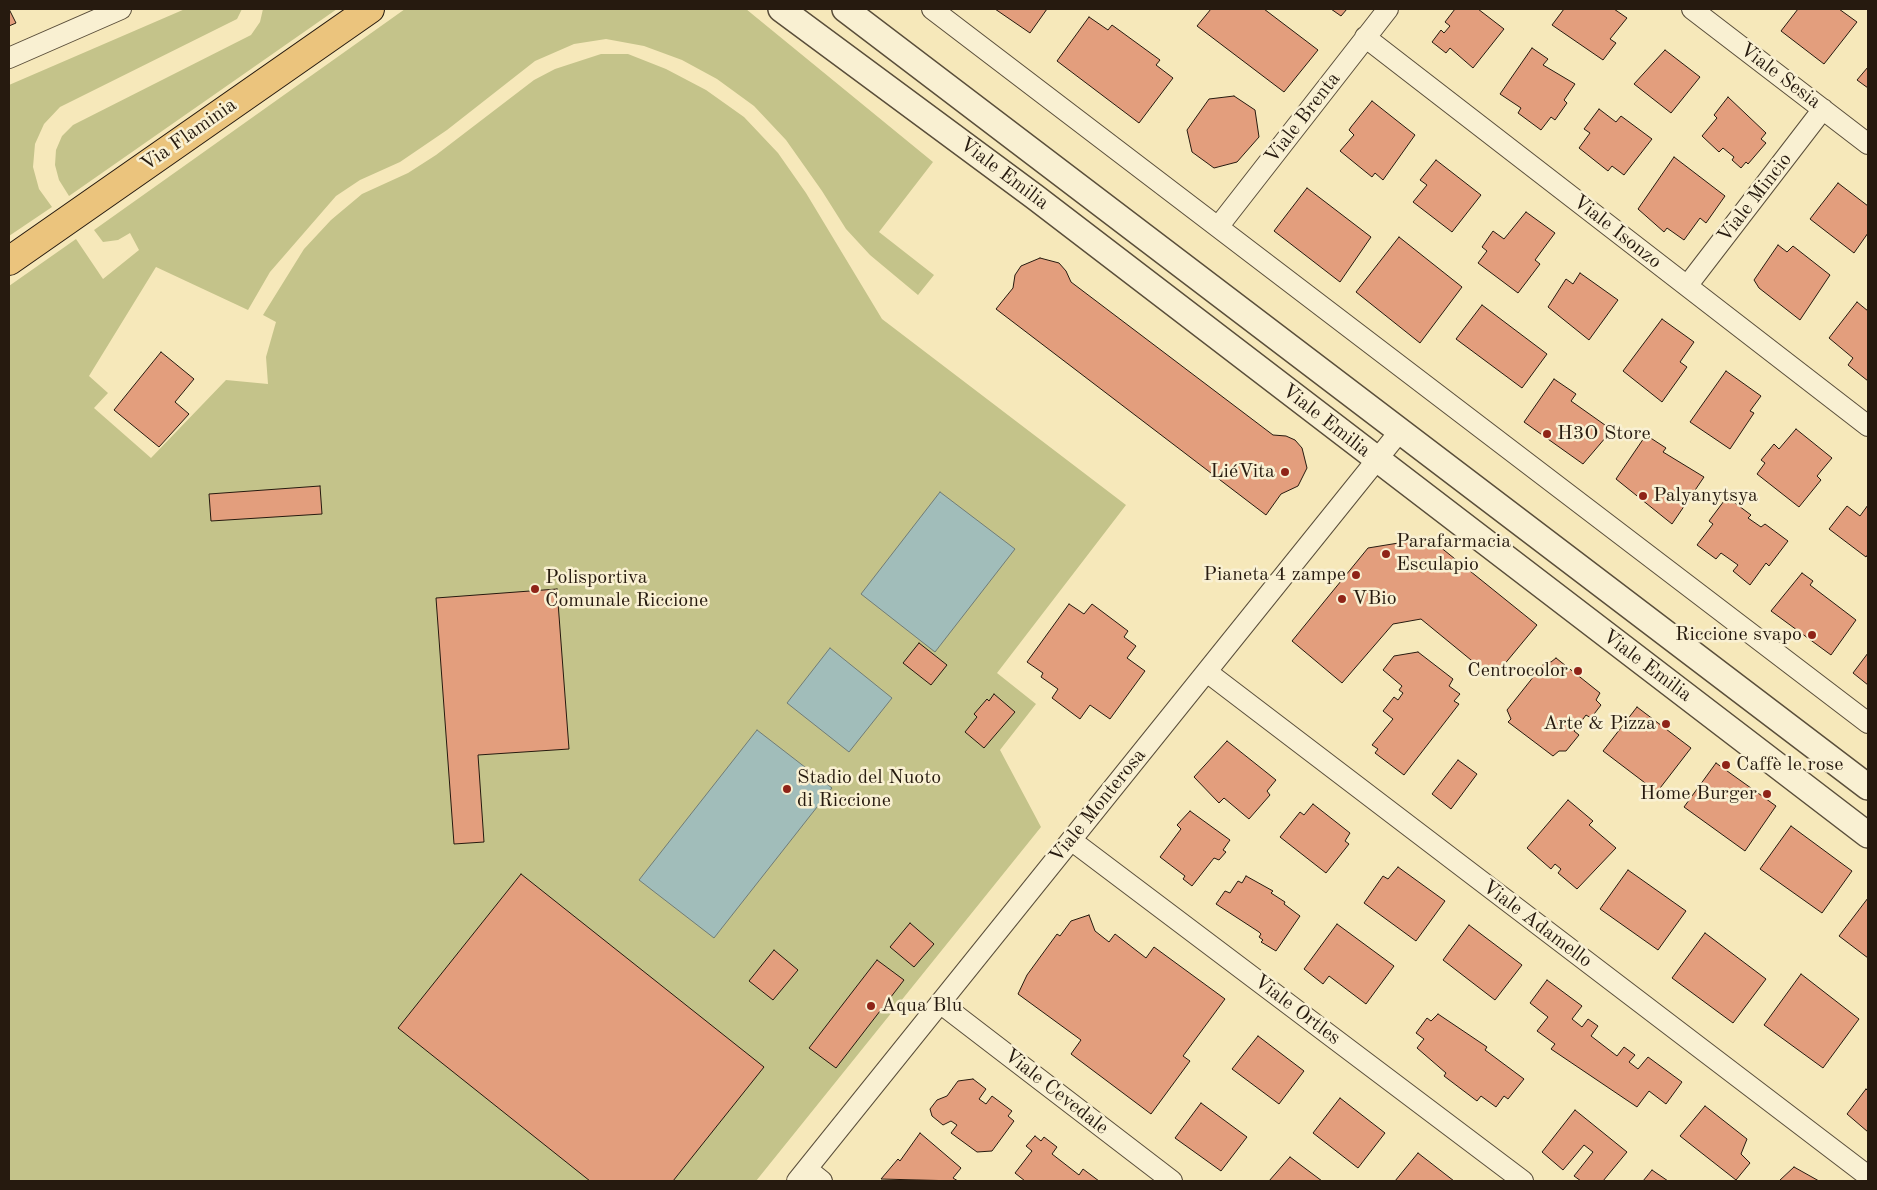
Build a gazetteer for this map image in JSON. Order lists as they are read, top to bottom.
{
  "streets": {
    "main road": ["Via Flaminia"],
    "street": [
      "Viale Sesia",
      "Viale Brenta",
      "Viale Emilia",
      "Viale Mincio",
      "Viale Isonzo",
      "Viale Monterosa",
      "Viale Adamello",
      "Viale Ortles",
      "Viale Cevedale"
    ]
  },
  "crossings": [
    ["Viale Sesia", "Viale Mincio"],
    ["Viale Brenta", "Viale Isonzo"],
    ["Viale Emilia", "Viale Monterosa"],
    ["Viale Mincio", "Viale Isonzo"],
    ["Viale Monterosa", "Viale Adamello"],
    ["Viale Monterosa", "Viale Ortles"],
    ["Viale Monterosa", "Viale Cevedale"]
  ],
  "places": [
    "H3O Store",
    "LiéVita",
    "Palyanytsya",
    "Parafarmacia Esculapio",
    "Pianeta 4 zampe",
    "Polisportiva Comunale Riccione",
    "VBio",
    "Riccione svapo",
    "Centrocolor",
    "Arte & Pizza",
    "Caffè le rose",
    "Stadio del Nuoto di Riccione",
    "Home Burger",
    "Aqua Blu"
  ]
}
